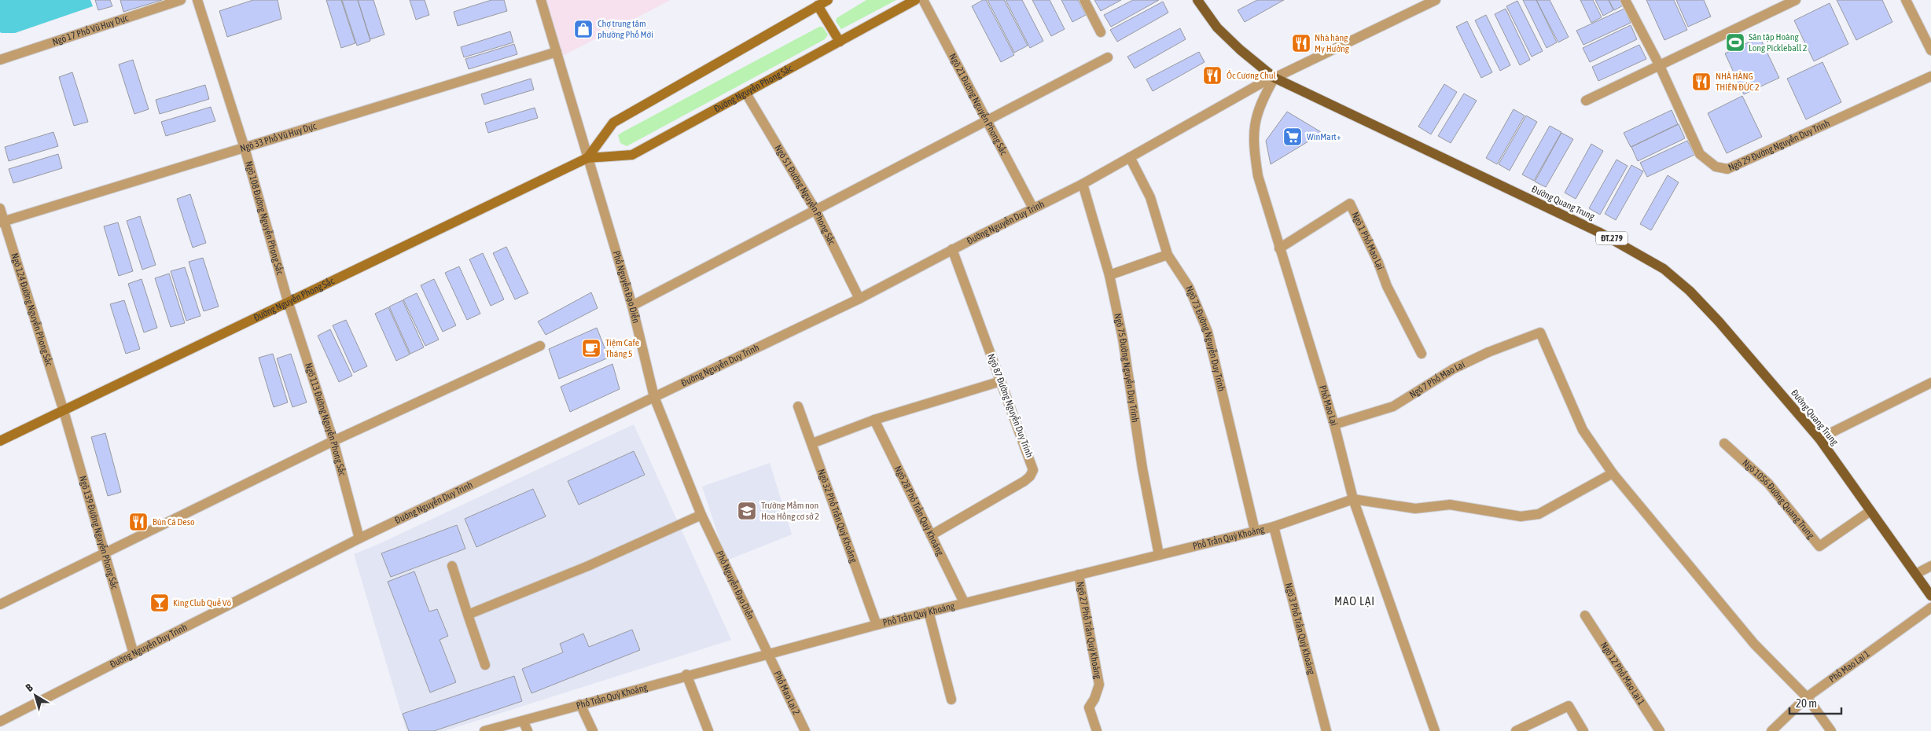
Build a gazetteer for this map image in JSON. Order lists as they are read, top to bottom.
{
  "streets": {
    "main road": ["Đường Nguyễn Phong Sắc", "Đường Quang Trung", "ĐT.279"],
    "street": [
      "Ngõ 17 Phố Vũ Huy Dực",
      "Ngõ 21 Đường Nguyễn Phong Sắc",
      "Ngõ 33 Phố Vũ Huy Dực",
      "Ngõ 29 Đường Nguyễn Duy Trinh",
      "Ngõ 51 Đường Nguyễn Phong Sắc",
      "Ngõ 108 Đường Nguyễn Phong Sắc",
      "Đường Nguyễn Duy Trinh",
      "Ngõ 1 Phố Mao Lại",
      "Phố Nguyễn Đạo Diễn",
      "Ngõ 124 Đường Nguyễn Phong Sắc",
      "Ngõ 73 Đường Nguyễn Duy Trinh",
      "Ngõ 75 Đường Nguyễn Duy Trinh",
      "Ngõ 7 Phố Mao Lại",
      "Ngõ 87 Đường Nguyễn Duy Trinh",
      "Phố Mao Lại",
      "Ngõ 113 Đường Nguyễn Phong Sắc",
      "Ngõ 1056 Đường Quang Trung",
      "Ngõ 28 Phố Trần Quý Khoáng",
      "Ngõ 32 Phố Trần Quý Khoáng",
      "Ngõ 139 Đường Nguyễn Phong Sắc",
      "Phố Trần Quý Khoáng",
      "Ngõ 3 Phố Trần Quý Khoáng",
      "Ngõ 27 Phố Trần Quý Khoáng",
      "Phố Mao Lại 1",
      "Ngõ 12 Phố Mao Lại 1",
      "Phố Mao Lại 2"
    ]
  },
  "crossings": [
    ["Đường Nguyễn Phong Sắc", "Ngõ 51 Đường Nguyễn Phong Sắc"],
    ["Đường Nguyễn Phong Sắc", "Ngõ 108 Đường Nguyễn Phong Sắc"],
    ["Đường Nguyễn Phong Sắc", "Phố Nguyễn Đạo Diễn"],
    ["Đường Nguyễn Phong Sắc", "Ngõ 124 Đường Nguyễn Phong Sắc"],
    ["Đường Nguyễn Phong Sắc", "Ngõ 113 Đường Nguyễn Phong Sắc"],
    ["Đường Nguyễn Phong Sắc", "Ngõ 139 Đường Nguyễn Phong Sắc"],
    ["Ngõ 21 Đường Nguyễn Phong Sắc", "Đường Nguyễn Duy Trinh"],
    ["Ngõ 33 Phố Vũ Huy Dực", "Ngõ 108 Đường Nguyễn Phong Sắc"],
    ["Ngõ 33 Phố Vũ Huy Dực", "Phố Nguyễn Đạo Diễn"],
    ["Ngõ 33 Phố Vũ Huy Dực", "Ngõ 124 Đường Nguyễn Phong Sắc"],
    ["Ngõ 51 Đường Nguyễn Phong Sắc", "Đường Nguyễn Duy Trinh"],
    ["Đường Quang Trung", "Đường Nguyễn Duy Trinh"],
    ["Đường Quang Trung", "Phố Mao Lại"],
    ["Đường Quang Trung", "Ngõ 1056 Đường Quang Trung"],
    ["Ngõ 108 Đường Nguyễn Phong Sắc", "Ngõ 113 Đường Nguyễn Phong Sắc"],
    ["Đường Nguyễn Duy Trinh", "Phố Nguyễn Đạo Diễn"],
    ["Đường Nguyễn Duy Trinh", "Ngõ 73 Đường Nguyễn Duy Trinh"],
    ["Đường Nguyễn Duy Trinh", "Ngõ 75 Đường Nguyễn Duy Trinh"],
    ["Đường Nguyễn Duy Trinh", "Ngõ 87 Đường Nguyễn Duy Trinh"],
    ["Đường Nguyễn Duy Trinh", "Phố Mao Lại"],
    ["Đường Nguyễn Duy Trinh", "Ngõ 113 Đường Nguyễn Phong Sắc"],
    ["Đường Nguyễn Duy Trinh", "Ngõ 139 Đường Nguyễn Phong Sắc"],
    ["Ngõ 1 Phố Mao Lại", "Phố Mao Lại"],
    ["Phố Nguyễn Đạo Diễn", "Phố Trần Quý Khoáng"],
    ["Phố Nguyễn Đạo Diễn", "Phố Mao Lại 2"],
    ["Ngõ 124 Đường Nguyễn Phong Sắc", "Ngõ 139 Đường Nguyễn Phong Sắc"],
    ["Ngõ 73 Đường Nguyễn Duy Trinh", "Phố Trần Quý Khoáng"],
    ["Ngõ 75 Đường Nguyễn Duy Trinh", "Phố Trần Quý Khoáng"],
    ["Ngõ 7 Phố Mao Lại", "Phố Mao Lại"],
    ["Ngõ 87 Đường Nguyễn Duy Trinh", "Ngõ 28 Phố Trần Quý Khoáng"],
    ["Phố Mao Lại", "Phố Trần Quý Khoáng"],
    ["Ngõ 28 Phố Trần Quý Khoáng", "Phố Trần Quý Khoáng"],
    ["Ngõ 32 Phố Trần Quý Khoáng", "Phố Trần Quý Khoáng"],
    ["Phố Trần Quý Khoáng", "Ngõ 3 Phố Trần Quý Khoáng"],
    ["Phố Trần Quý Khoáng", "Ngõ 27 Phố Trần Quý Khoáng"],
    ["Phố Trần Quý Khoáng", "Phố Mao Lại 2"]
  ],
  "districts": ["MAO LẠI"],
  "places": {
    "shop": ["Chợ trung tâm phường Phố Mới"],
    "sports": ["Sân tập Hoàng Long Pickleball 2"],
    "restaurant": [
      "Nhà hàng My Hưởng",
      "Ốc Cương Chul",
      "NHÀ HÀNG THIÊN ĐỨC 2",
      "Bún Cá Deso"
    ],
    "supermarket": ["WinMart+"],
    "cafe": ["Tiệm Cafe Tháng 5"],
    "school or university": ["Trường Mầm non Hoa Hồng cơ sở 2"],
    "bar": ["King Club Quế Võ"]
  },
  "scale_bar": "20 m",
  "north": "top left"
}
